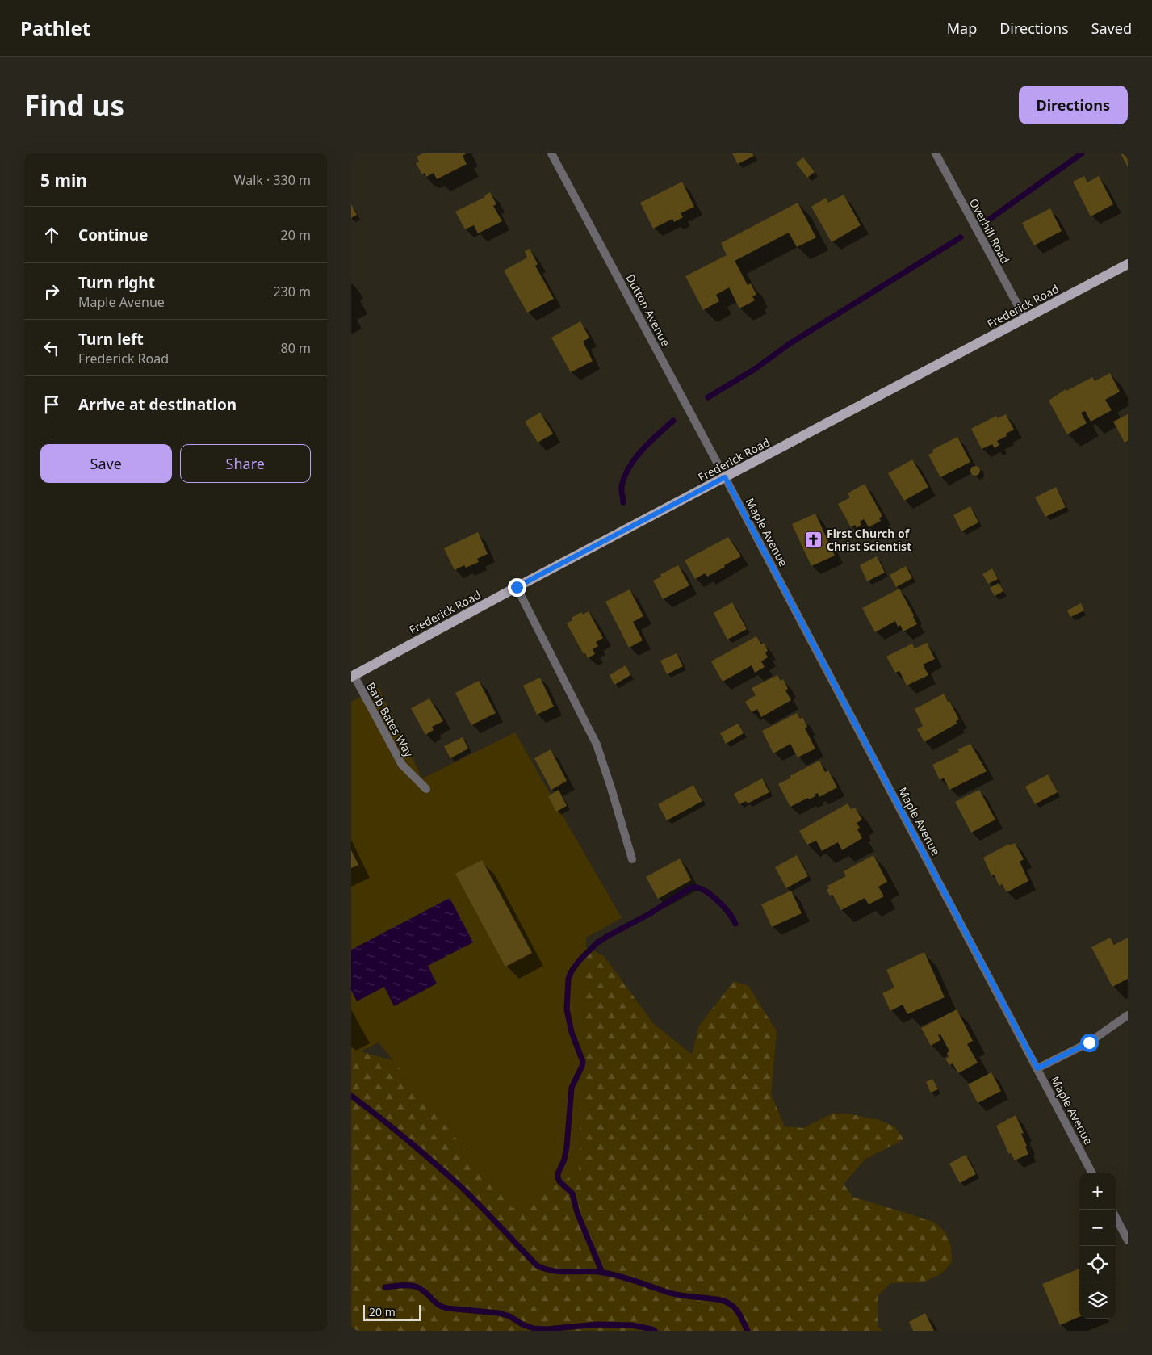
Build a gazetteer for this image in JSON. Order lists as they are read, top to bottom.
{
  "streets": {
    "main road": ["Frederick Road"],
    "street": [
      "Overhill Road",
      "Dutton Avenue",
      "Maple Avenue",
      "Barb Bates Way"
    ]
  },
  "crossings": [
    ["Overhill Road", "Frederick Road"],
    ["Frederick Road", "Dutton Avenue"],
    ["Frederick Road", "Maple Avenue"],
    ["Frederick Road", "Barb Bates Way"],
    ["Dutton Avenue", "Maple Avenue"]
  ],
  "places": {
    "church": ["First Church of Christ Scientist"]
  },
  "scale_bar": "20 m",
  "page": {
    "header": "Pathlet",
    "nav": ["Map", "Directions", "Saved"],
    "buttons": [
      "Directions",
      ["Save", "Share"]
    ],
    "title": "Find us",
    "heading": ["5 min", "Walk · 330 m"],
    "list": [
      ["Continue", "20 m"],
      ["Turn right", "Maple Avenue", "230 m"],
      ["Turn left", "Frederick Road", "80 m"],
      "Arrive at destination"
    ],
    "map_buttons": ["+", "−"],
    "scale": "20 m"
  }
}
